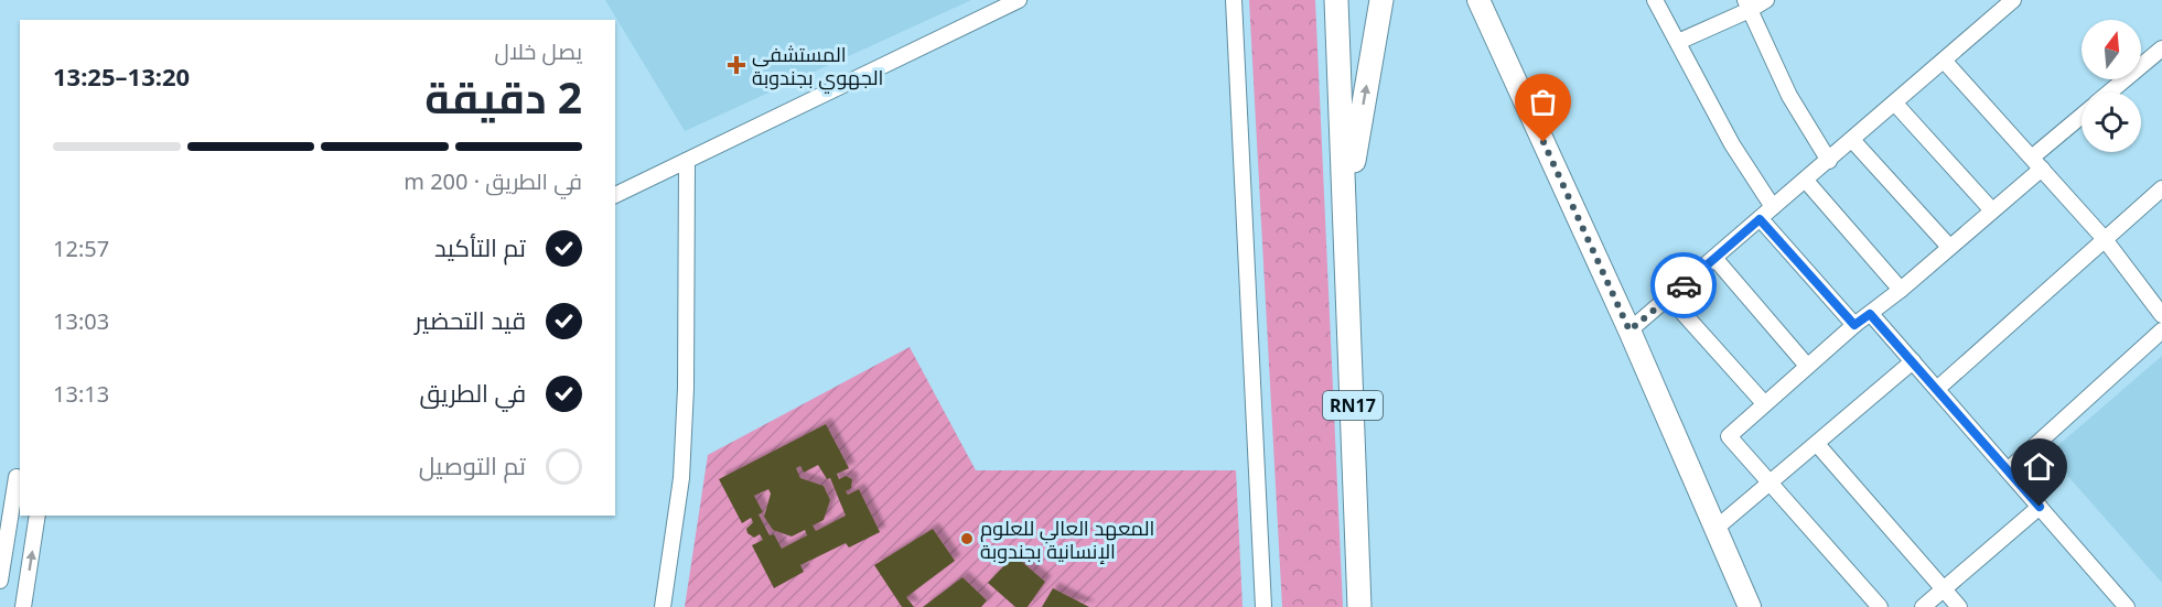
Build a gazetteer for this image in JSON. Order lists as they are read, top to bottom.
{
  "streets": {
    "main road": ["RN17"]
  },
  "places": {
    "health": ["المستشفى الجهوي بجندوبة"],
    "other": ["المعهد العالي للعلوم الإنسانية بجندوبة"]
  },
  "north": "top",
  "page": {
    "heading": ["2 دقيقة", "يصل خلال", "13:20–13:25"],
    "bar": "في الطريق · 200 m",
    "list": [
      ["تم التأكيد", "12:57"],
      ["قيد التحضير", "13:03"],
      ["في الطريق", "13:13"],
      "تم التوصيل"
    ]
  }
}
